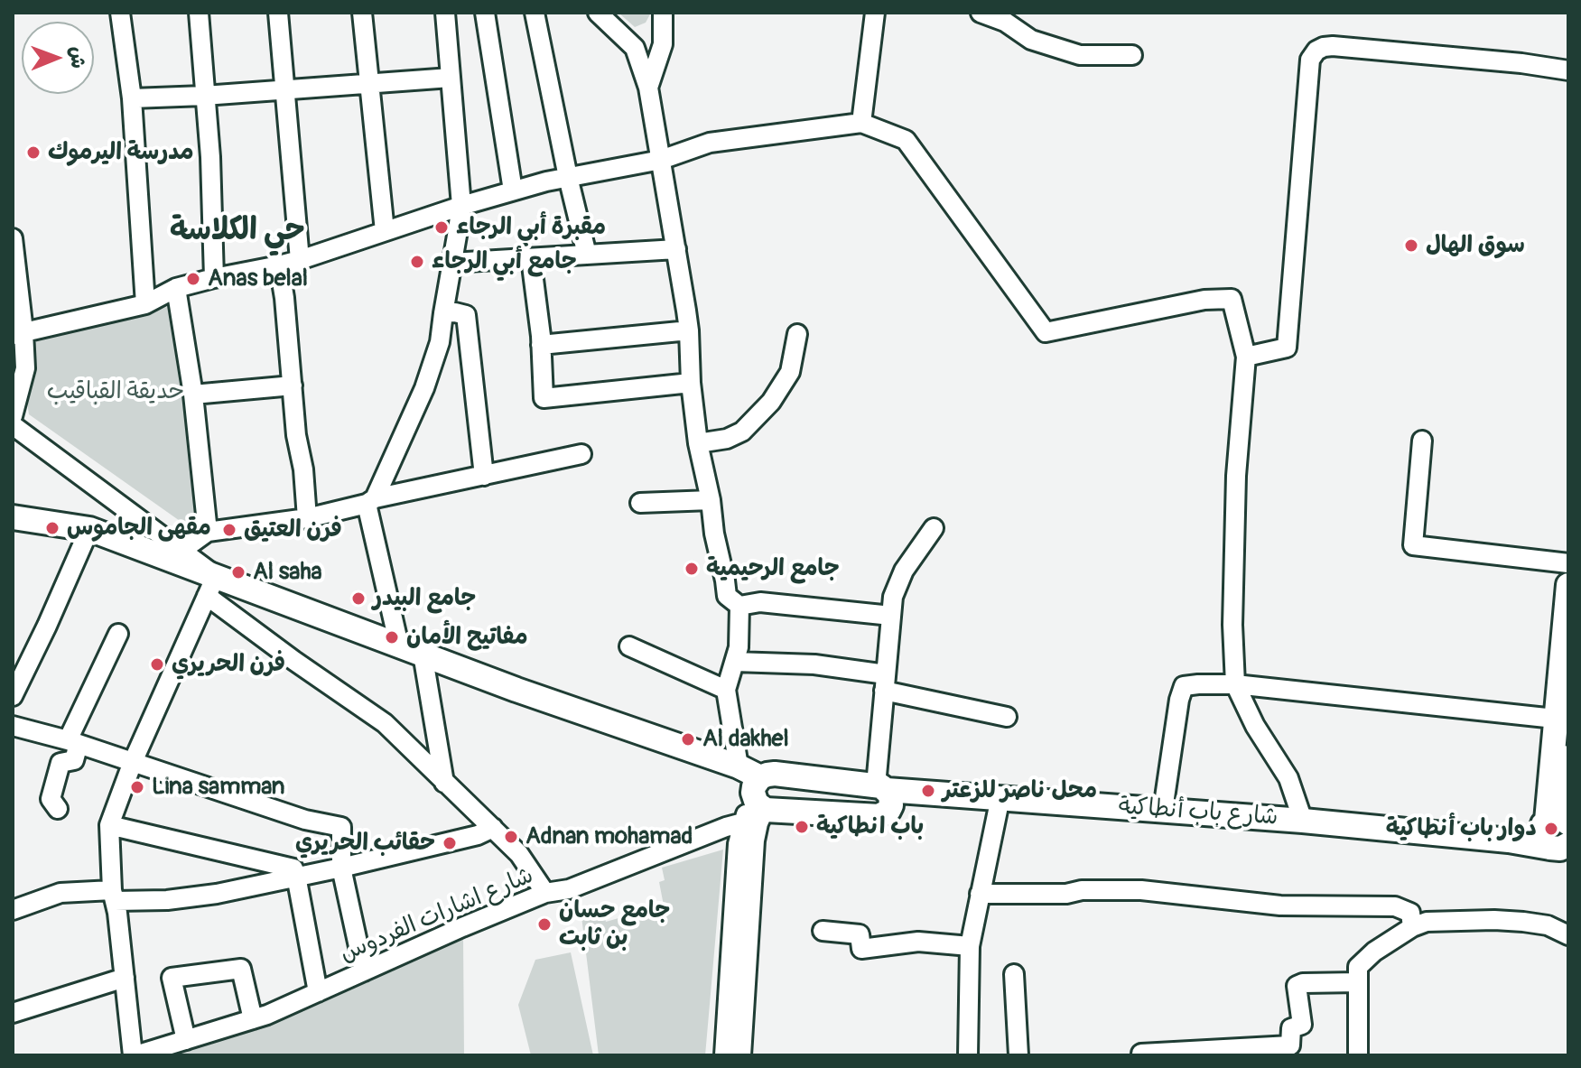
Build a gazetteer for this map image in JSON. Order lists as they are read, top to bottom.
{
  "streets": {
    "main road": ["شارع باب أنطاكية"],
    "street": ["شارع اشارات الفردوس"]
  },
  "crossings": [
    ["شارع باب أنطاكية", "شارع اشارات الفردوس"]
  ],
  "districts": ["حي الكلاسة"],
  "parks": ["حديقة القباقيب"],
  "places": [
    "مدرسة اليرموك",
    "مقبرة أبي الرجاء",
    "سوق الهال",
    "جامع أبي الرجاء",
    "Anas belal",
    "مقهى الجاموس",
    "فرن العتيق",
    "جامع الرحيمية",
    "Al saha",
    "جامع البيدر",
    "مفاتيح اﻷمان",
    "فرن الحريري",
    "Al dakhel",
    "Lina samman",
    "محل ناصر للزعتر",
    "باب انطاكية",
    "دوار باب أنطاكية",
    "Adnan mohamad",
    "حقائب الحريري",
    "جامع حسان بن ثابت"
  ],
  "north": "right"
}
